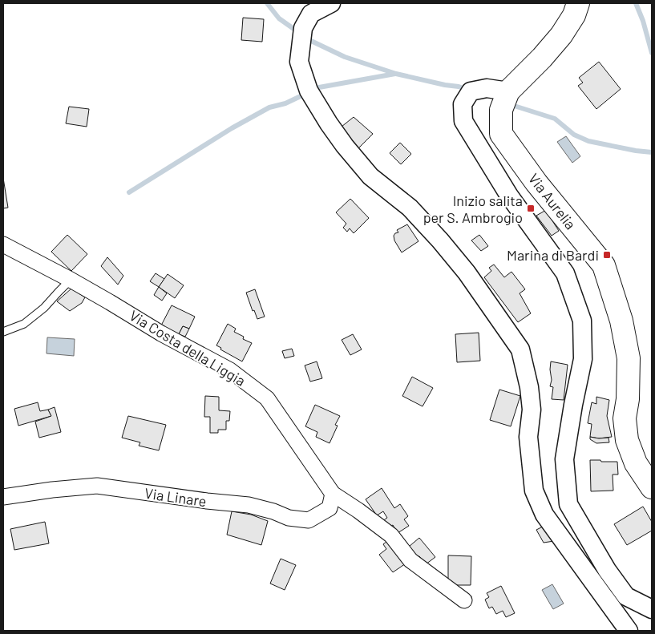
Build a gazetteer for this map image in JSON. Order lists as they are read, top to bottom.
{
  "streets": {
    "main road": ["Via Aurelia"],
    "street": ["Via Costa della Liggia", "Via Linare"]
  },
  "crossings": [
    ["Via Costa della Liggia", "Via Linare"]
  ],
  "places": {
    "transit": ["Inizio salita per S. Ambrogio", "Marina di Bardi"]
  }
}
